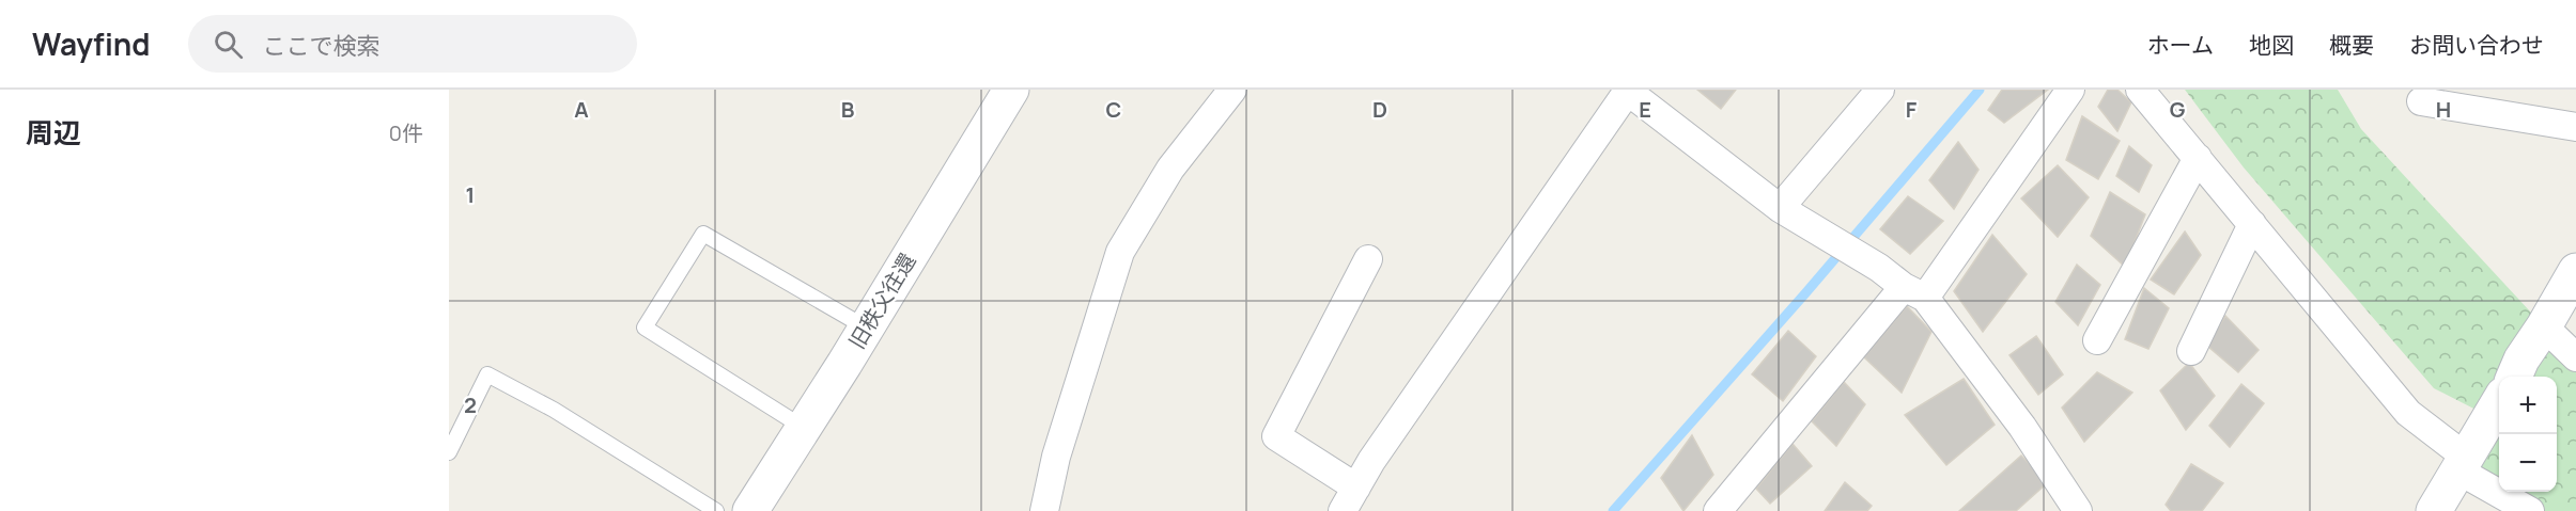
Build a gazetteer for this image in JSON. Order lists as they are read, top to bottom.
{
  "streets": {
    "street": ["旧秩父往還"]
  },
  "page": {
    "header": "Wayfind",
    "search": "ここで検索",
    "nav": [
      "ホーム",
      "地図",
      "概要",
      "お問い合わせ"
    ],
    "heading": ["周辺", "0件"],
    "map_buttons": ["+", "−"]
  },
  "grid": {
    "columns": [
      "A",
      "B",
      "C",
      "D",
      "E",
      "F",
      "G",
      "H"
    ],
    "rows": ["1", "2"]
  }
}
